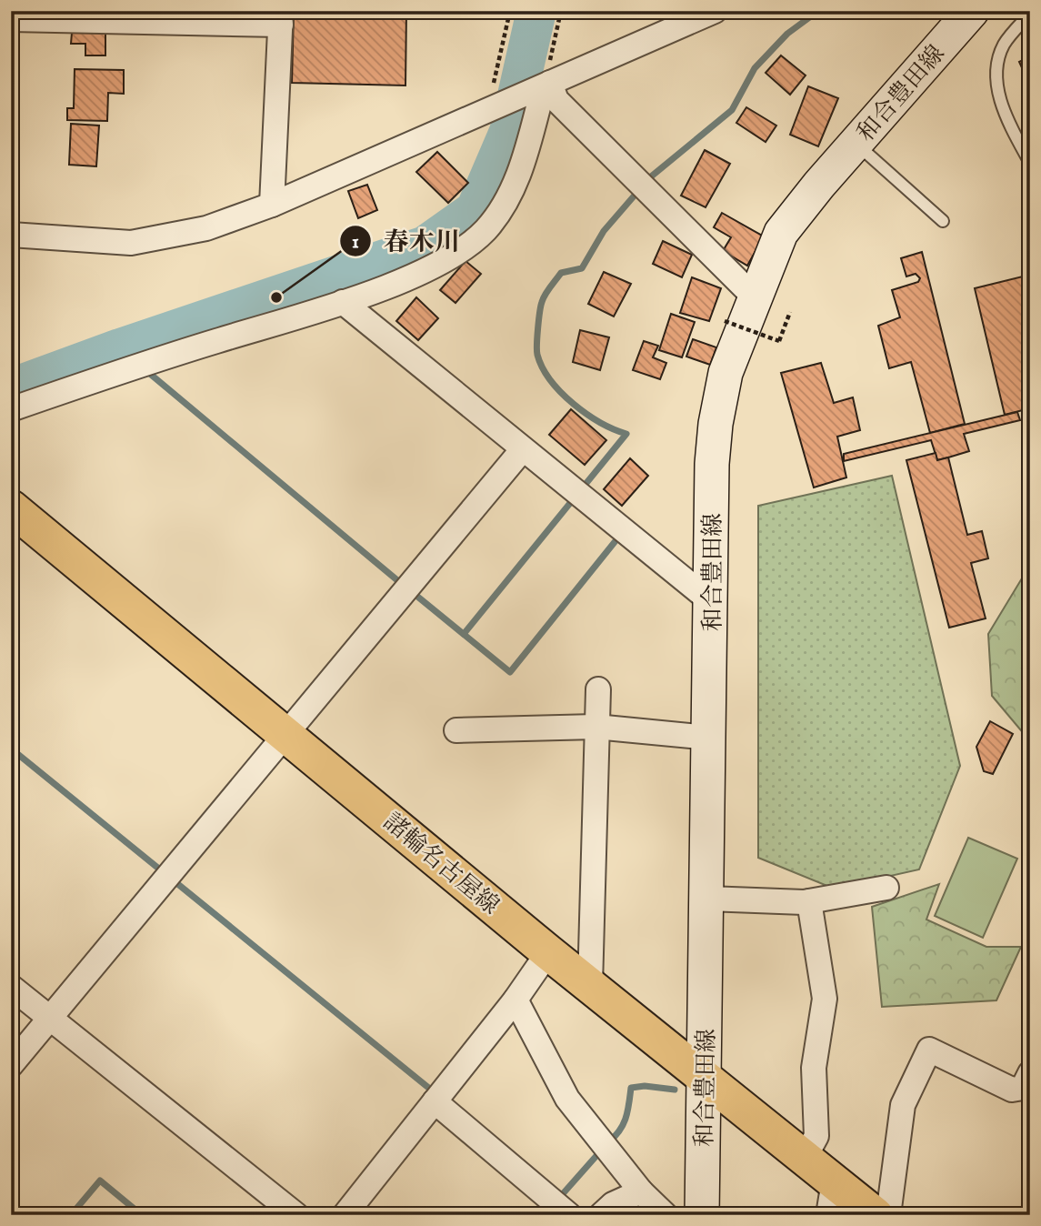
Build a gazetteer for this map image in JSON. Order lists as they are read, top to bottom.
{
  "streets": {
    "main road": ["和合豊田線", "諸輪名古屋線"]
  },
  "crossings": [
    ["和合豊田線", "諸輪名古屋線"]
  ],
  "places": ["春木川"]
}
